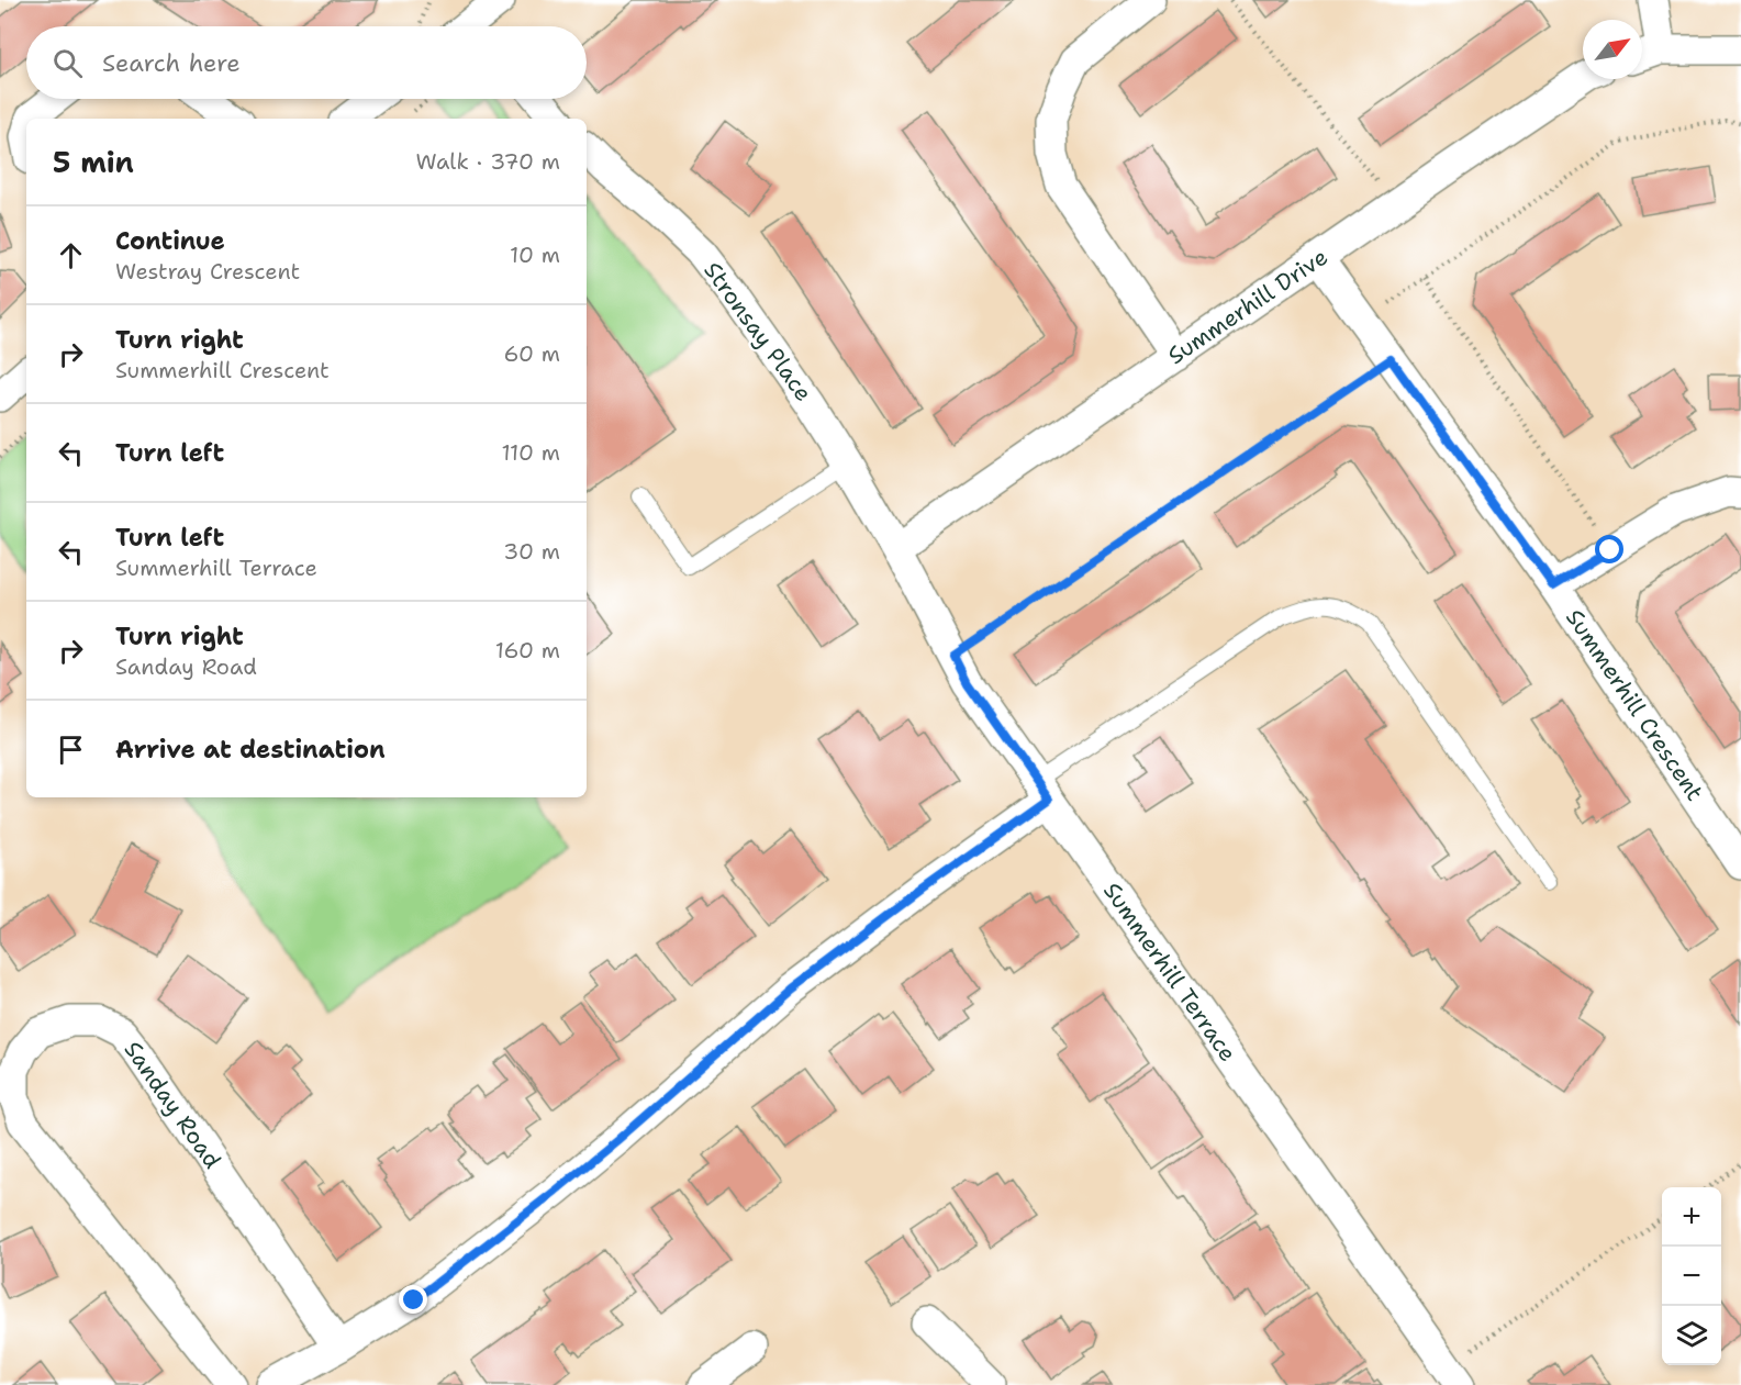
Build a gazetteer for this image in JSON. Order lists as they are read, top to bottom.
{
  "streets": {
    "street": [
      "Summerhill Drive",
      "Stronsay Place",
      "Summerhill Crescent",
      "Summerhill Terrace",
      "Sanday Road"
    ]
  },
  "crossings": [
    ["Summerhill Drive", "Stronsay Place"],
    ["Summerhill Drive", "Summerhill Crescent"],
    ["Summerhill Drive", "Summerhill Terrace"],
    ["Stronsay Place", "Summerhill Terrace"]
  ],
  "north": "top right",
  "page": {
    "search": "Search here",
    "heading": ["5 min", "Walk · 370 m"],
    "list": [
      ["Continue", "Westray Crescent", "10 m"],
      ["Turn right", "Summerhill Crescent", "60 m"],
      ["Turn left", "110 m"],
      ["Turn left", "Summerhill Terrace", "30 m"],
      ["Turn right", "Sanday Road", "160 m"],
      "Arrive at destination"
    ],
    "map_buttons": ["+", "−"]
  }
}
